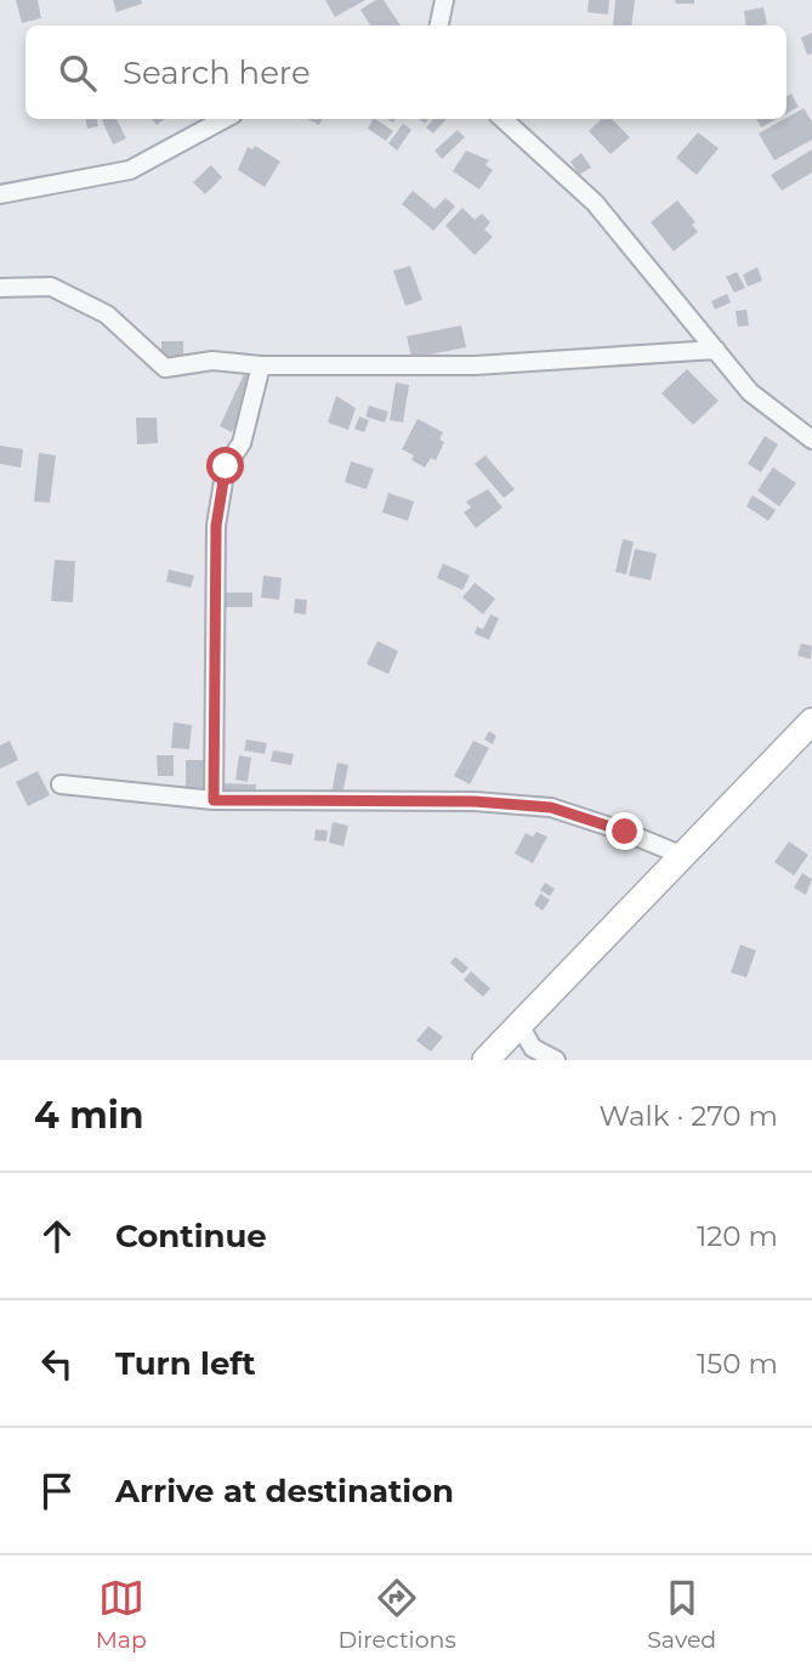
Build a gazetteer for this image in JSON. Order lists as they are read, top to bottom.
{
  "page": {
    "search": "Search here",
    "heading": ["4 min", "Walk · 270 m"],
    "list": [
      ["Continue", "120 m"],
      ["Turn left", "150 m"],
      "Arrive at destination"
    ],
    "nav": ["Map", "Directions", "Saved"]
  }
}
